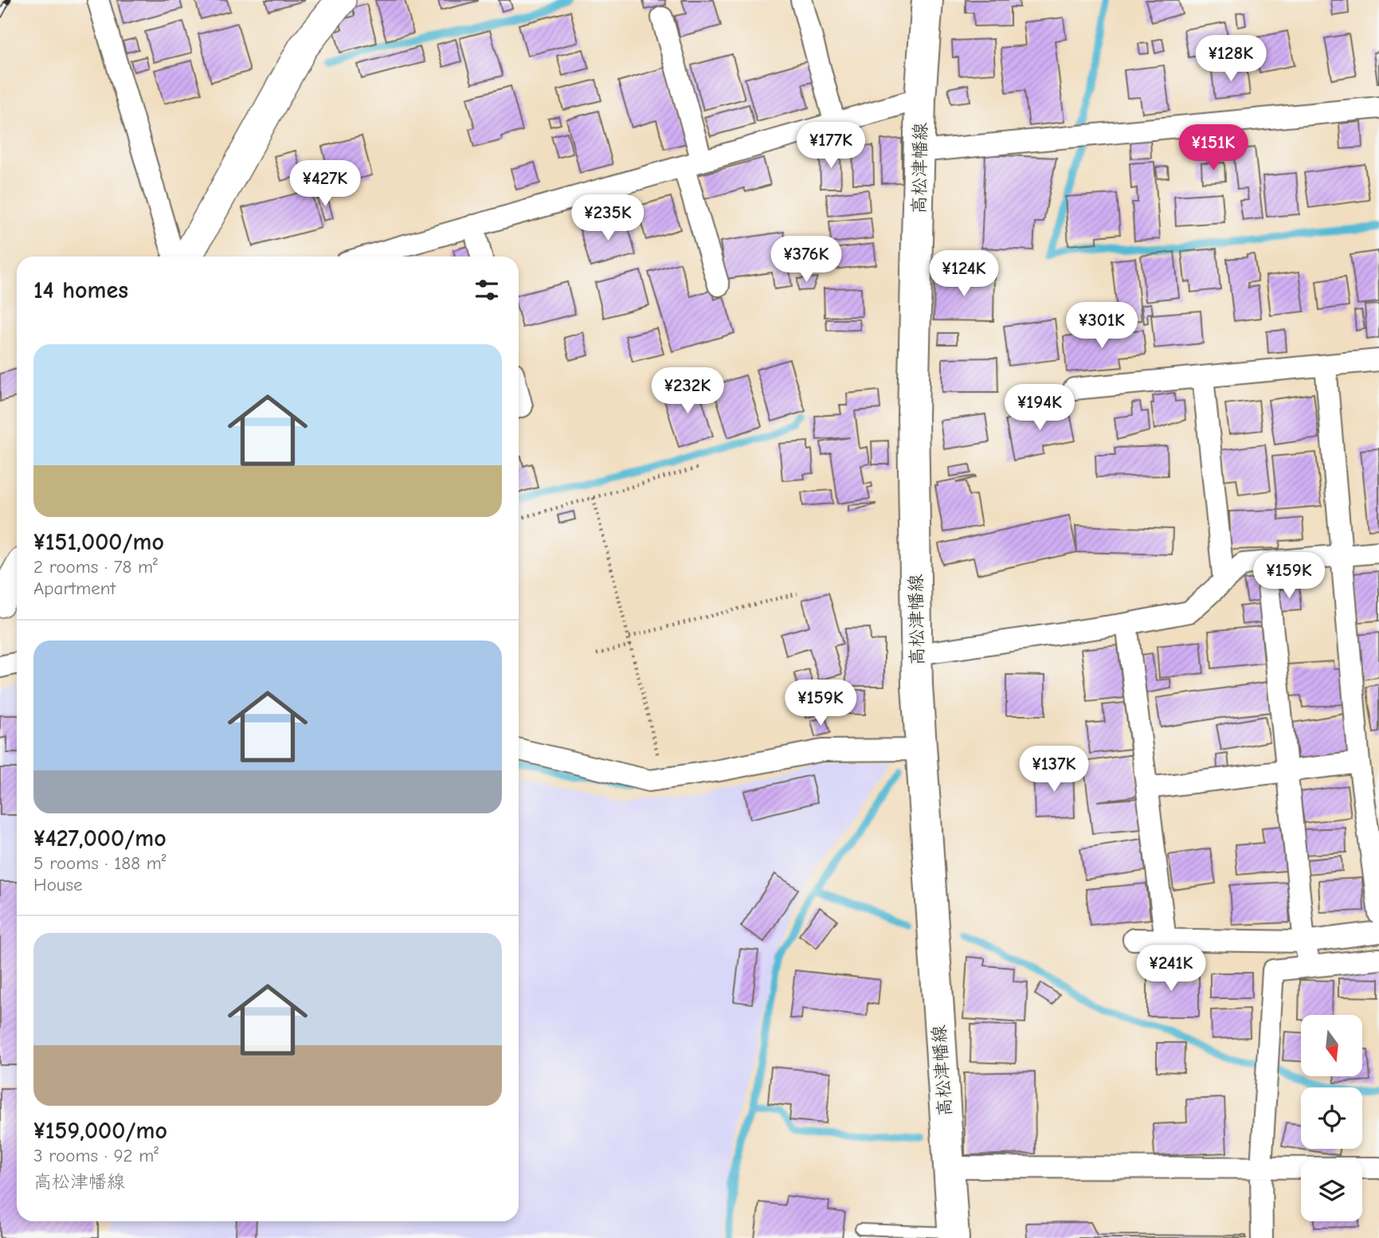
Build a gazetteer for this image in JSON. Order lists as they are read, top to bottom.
{
  "streets": {
    "main road": ["高松津幡線"]
  },
  "north": "bottom",
  "page": {
    "price": [
      "¥128K",
      "¥177K",
      "¥151K",
      "¥427K",
      "¥235K",
      "¥376K",
      "¥124K",
      "¥301K",
      "¥232K",
      "¥194K",
      "¥159K",
      "¥159K",
      "¥137K",
      "¥241K"
    ],
    "heading": "14 homes",
    "list": [
      {
        "name": "¥151,000/mo",
        "note": "2 rooms · 78 m² · Apartment"
      },
      {
        "name": "¥427,000/mo",
        "note": "5 rooms · 188 m² · House"
      },
      {
        "name": "¥159,000/mo",
        "note": "3 rooms · 92 m² · 高松津幡線"
      }
    ]
  }
}
